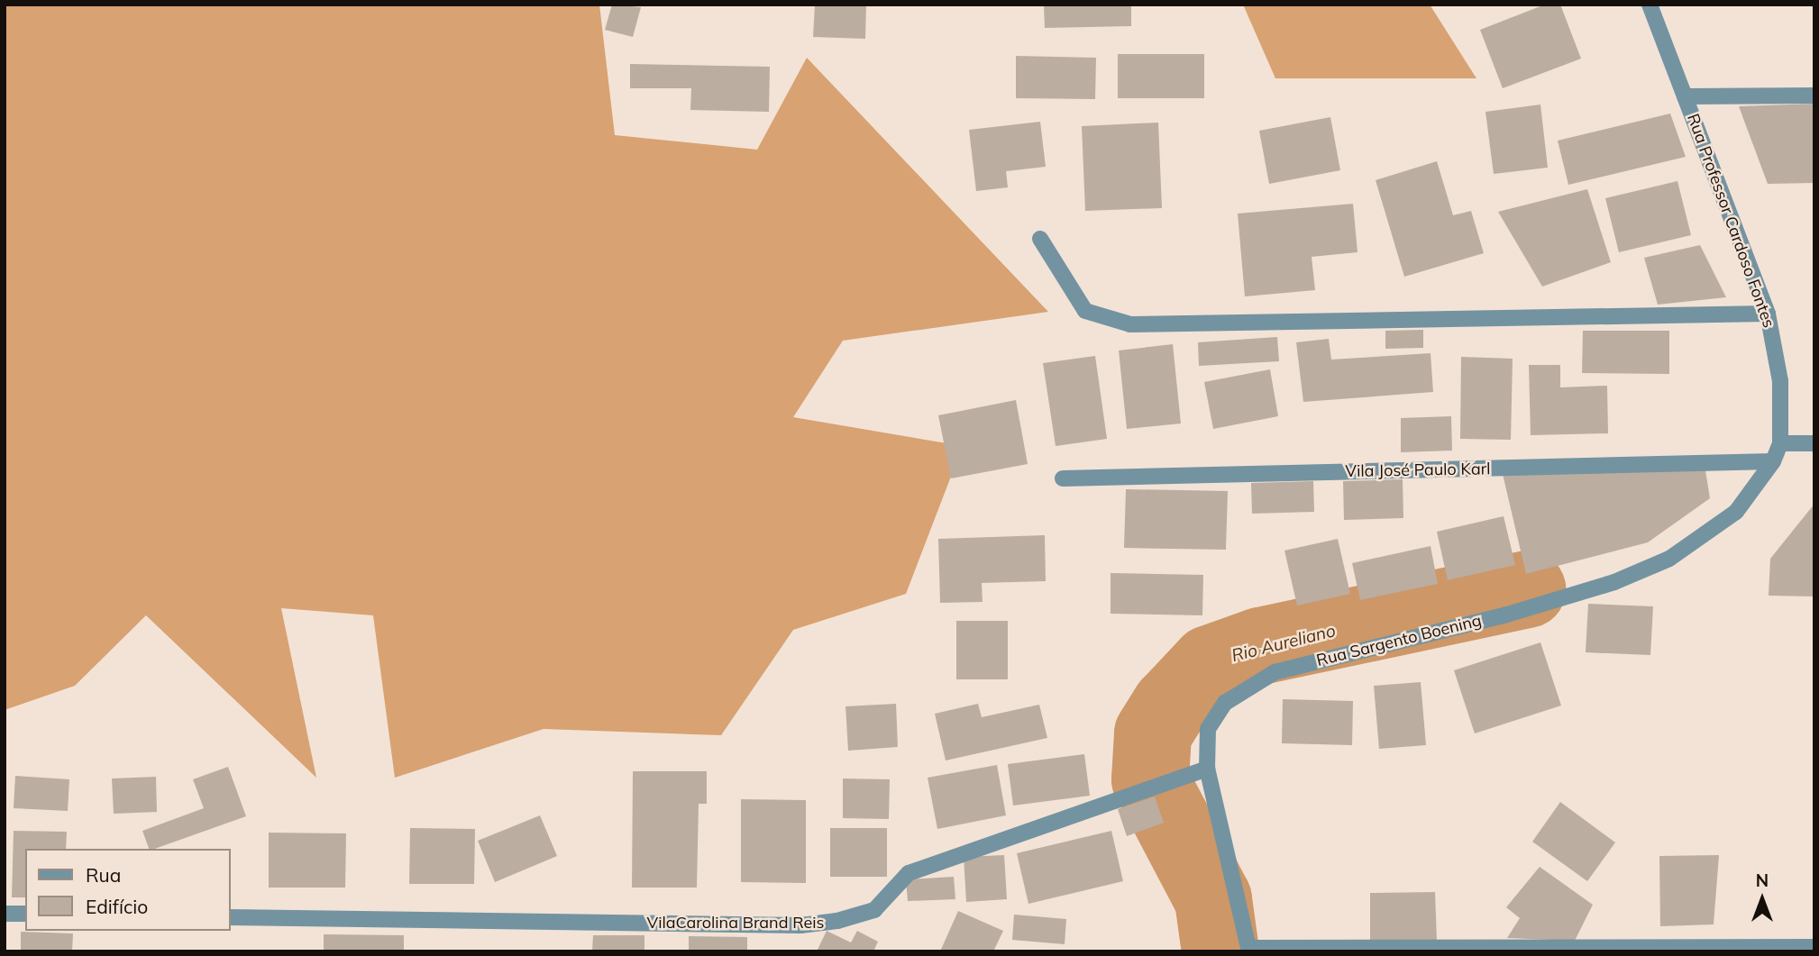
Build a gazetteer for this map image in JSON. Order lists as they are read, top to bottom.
{
  "streets": {
    "street": [
      "Rua Professor Cardoso Fontes",
      "Vila José Paulo Karl",
      "Rua Sargento Boening",
      "VilaCarolina Brand Reis"
    ]
  },
  "crossings": [
    ["Rua Professor Cardoso Fontes", "Rua Sargento Boening"],
    ["Vila José Paulo Karl", "Rua Sargento Boening"],
    ["Rua Sargento Boening", "VilaCarolina Brand Reis"]
  ],
  "water": ["Rio Aureliano"],
  "legend": ["Rua", "Edifício"],
  "north": "top"
}
